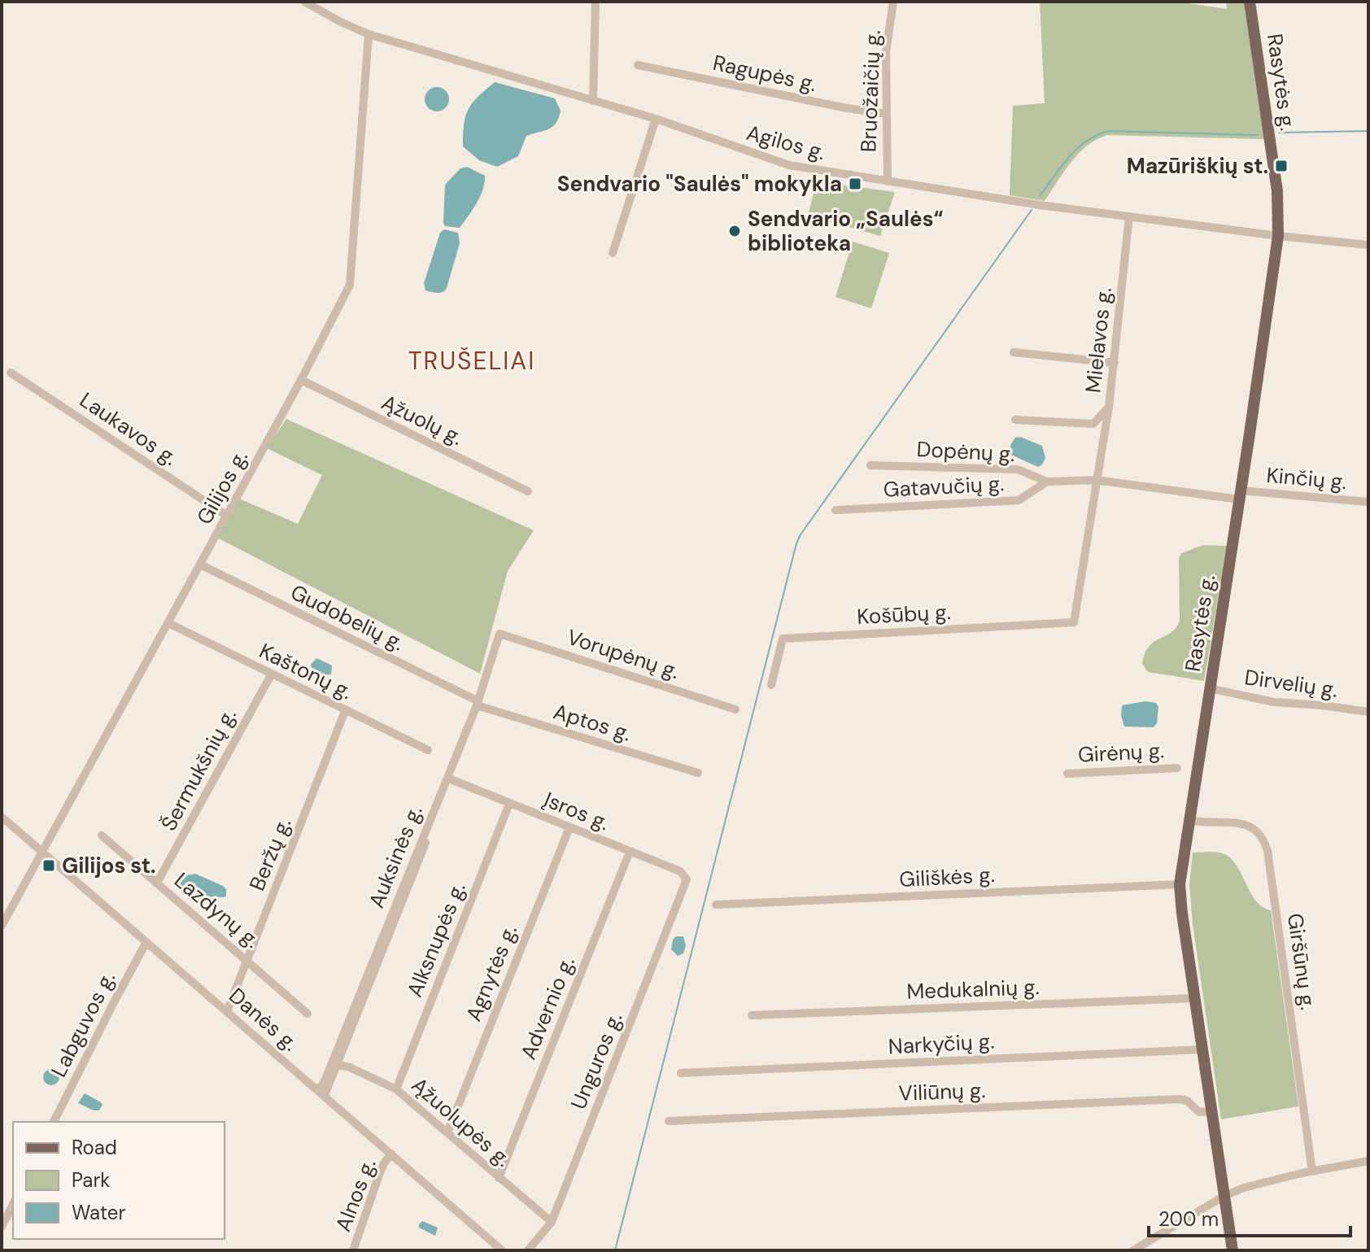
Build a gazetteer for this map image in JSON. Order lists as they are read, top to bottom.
{
  "streets": {
    "main road": ["Rasytės g."],
    "street": [
      "Ragupės g.",
      "Bruožaičių g.",
      "Agilos g.",
      "Mielavos g.",
      "Ąžuolų g.",
      "Laukavos g.",
      "Dopėnų g.",
      "Kinčių g.",
      "Gatavučių g.",
      "Gilijos g.",
      "Košūbų g.",
      "Gudobelių g.",
      "Vorupėnų g.",
      "Kaštonų g.",
      "Dirvelių g.",
      "Aptos g.",
      "Girėnų g.",
      "Šermukšnių g.",
      "Įsros g.",
      "Beržų g.",
      "Auksinės g.",
      "Giliškės g.",
      "Lazdynų g.",
      "Alksnupės g.",
      "Giršūnų g.",
      "Agnytės g.",
      "Medukalnių g.",
      "Advernio g.",
      "Danės g.",
      "Labguvos g.",
      "Narkyčių g.",
      "Unguros g.",
      "Viliūnų g.",
      "Ąžuolupės g.",
      "Alnos g."
    ]
  },
  "crossings": [
    ["Ragupės g.", "Bruožaičių g."],
    ["Rasytės g.", "Agilos g."],
    ["Rasytės g.", "Kinčių g."],
    ["Rasytės g.", "Dirvelių g."],
    ["Rasytės g.", "Giliškės g."],
    ["Rasytės g.", "Giršūnų g."],
    ["Rasytės g.", "Medukalnių g."],
    ["Rasytės g.", "Narkyčių g."],
    ["Rasytės g.", "Viliūnų g."],
    ["Bruožaičių g.", "Agilos g."],
    ["Agilos g.", "Mielavos g."],
    ["Agilos g.", "Gilijos g."],
    ["Ąžuolų g.", "Gilijos g."],
    ["Laukavos g.", "Gilijos g."],
    ["Dopėnų g.", "Kinčių g."],
    ["Dopėnų g.", "Gatavučių g."],
    ["Dopėnų g.", "Košūbų g."],
    ["Kinčių g.", "Košūbų g."],
    ["Gilijos g.", "Gudobelių g."],
    ["Gilijos g.", "Kaštonų g."],
    ["Gilijos g.", "Danės g."],
    ["Gudobelių g.", "Aptos g."],
    ["Gudobelių g.", "Auksinės g."],
    ["Vorupėnų g.", "Auksinės g."],
    ["Kaštonų g.", "Šermukšnių g."],
    ["Kaštonų g.", "Beržų g."],
    ["Aptos g.", "Auksinės g."],
    ["Šermukšnių g.", "Lazdynų g."],
    ["Įsros g.", "Alksnupės g."],
    ["Įsros g.", "Agnytės g."],
    ["Įsros g.", "Advernio g."],
    ["Įsros g.", "Unguros g."],
    ["Beržų g.", "Lazdynų g."],
    ["Beržų g.", "Danės g."],
    ["Auksinės g.", "Danės g."],
    ["Alksnupės g.", "Ąžuolupės g."],
    ["Agnytės g.", "Ąžuolupės g."],
    ["Advernio g.", "Ąžuolupės g."],
    ["Danės g.", "Labguvos g."],
    ["Danės g.", "Alnos g."],
    ["Unguros g.", "Ąžuolupės g."]
  ],
  "districts": ["TRUŠELIAI"],
  "places": {
    "transit": ["Mazūriškių st.", "Sendvario \"Saulės\" mokykla", "Gilijos st."],
    "other": ["Sendvario „Saulės“ biblioteka"]
  },
  "legend": ["Road", "Park", "Water"],
  "scale_bar": "200 m"
}
